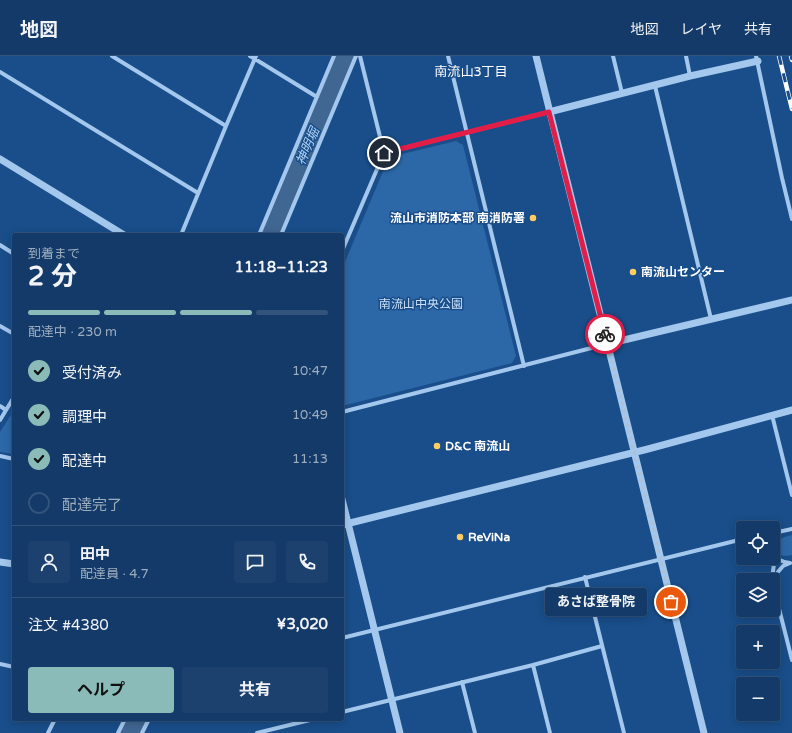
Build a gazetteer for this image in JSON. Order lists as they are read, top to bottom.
{
  "districts": ["南流山3丁目"],
  "water": ["神明堀"],
  "parks": ["南流山中央公園"],
  "places": [
    "流山市消防本部 南消防署",
    "南流山センター",
    "D&C 南流山",
    "ReViNa",
    "あさば整骨院"
  ],
  "page": {
    "header": "地図",
    "nav": ["地図", "レイヤ", "共有"],
    "heading": ["2 分", "到着まで", "11:18–11:23"],
    "panel": [
      "田中",
      "配達員 · 4.7",
      "注文 #4380",
      "¥3,020"
    ],
    "bar": "配達中 · 230 m",
    "list": [
      ["受付済み", "10:47"],
      ["調理中", "10:49"],
      ["配達中", "11:13"],
      "配達完了"
    ],
    "map_buttons": ["+", "−"],
    "bubble": "あさば整骨院",
    "buttons": ["ヘルプ", "共有"]
  }
}
